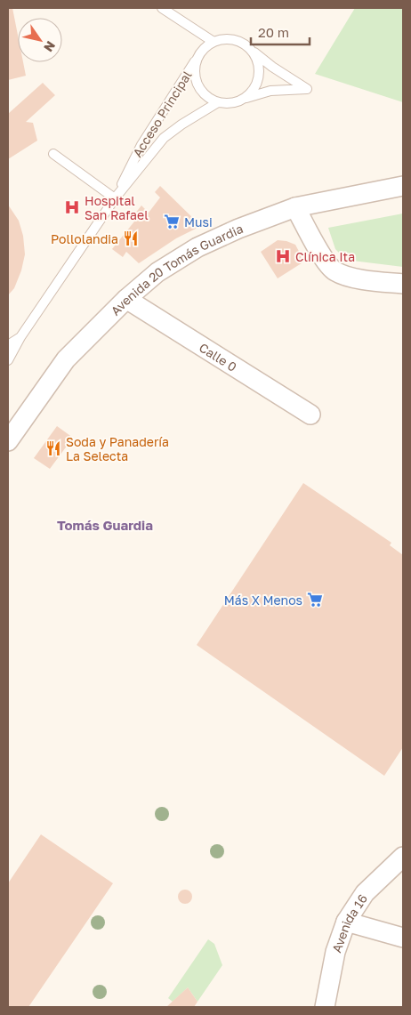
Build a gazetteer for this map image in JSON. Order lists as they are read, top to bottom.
{
  "streets": {
    "street": ["Avenida 20 Tomás Guardia", "Calle 0", "Avenida 16"],
    "lane": ["Acceso Principal"]
  },
  "crossings": [
    ["Avenida 20 Tomás Guardia", "Calle 0"]
  ],
  "districts": ["Tomás Guardia"],
  "places": {
    "hospital": ["Hospital San Rafael", "Clínica Ita"],
    "supermarket": ["Musi", "Más X Menos"],
    "restaurant": ["Pollolandia", "Soda y Panadería La Selecta"]
  },
  "scale_bar": "20 m",
  "north": "bottom right"
}
